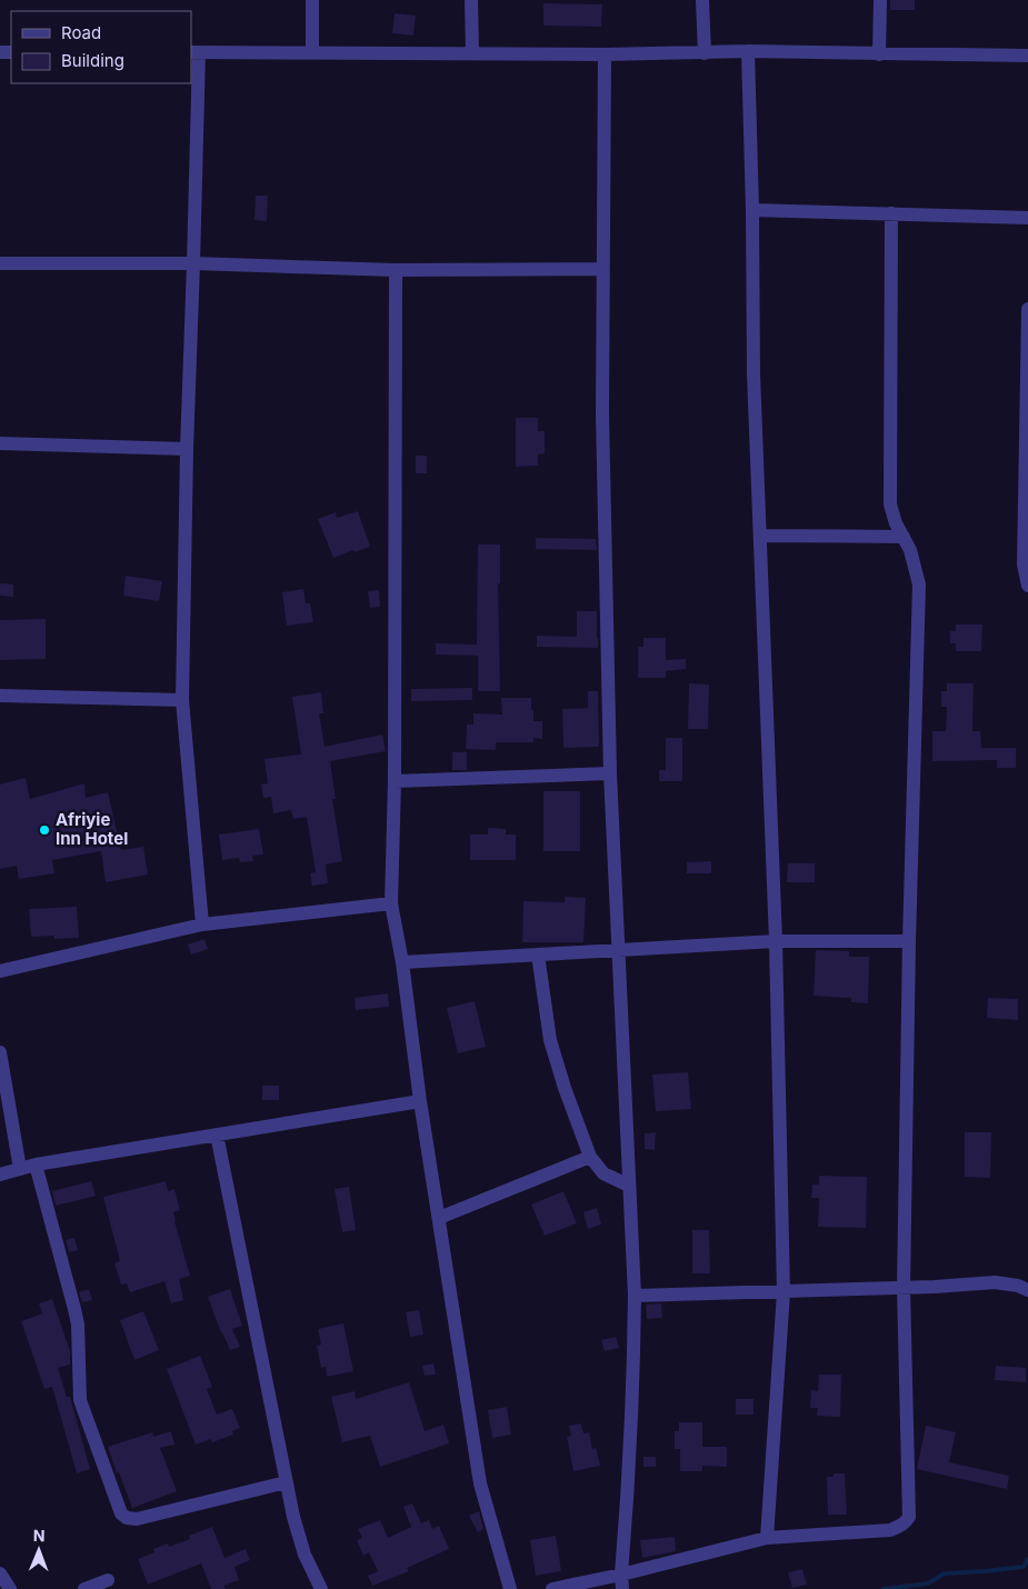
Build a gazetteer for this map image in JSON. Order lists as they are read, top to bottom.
{
  "places": ["Afriyie Inn Hotel"],
  "legend": ["Road", "Building"],
  "north": "top"
}
